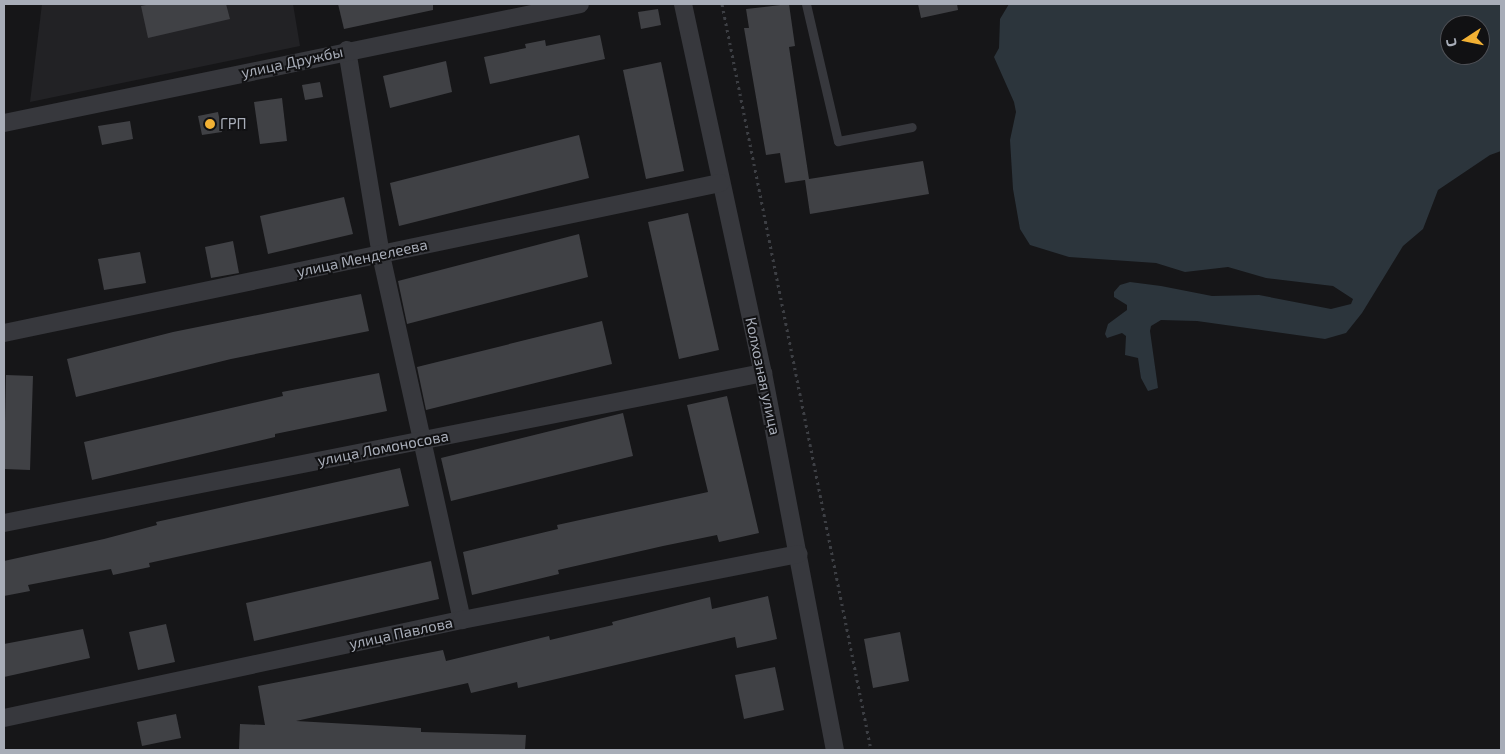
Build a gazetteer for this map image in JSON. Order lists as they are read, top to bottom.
{
  "streets": {
    "street": [
      "улица Дружбы",
      "улица Менделеева",
      "Колхозная улица",
      "улица Ломоносова",
      "улица Павлова"
    ]
  },
  "crossings": [
    ["улица Менделеева", "Колхозная улица"],
    ["Колхозная улица", "улица Ломоносова"],
    ["Колхозная улица", "улица Павлова"]
  ],
  "places": ["ГРП"],
  "north": "left"
}
